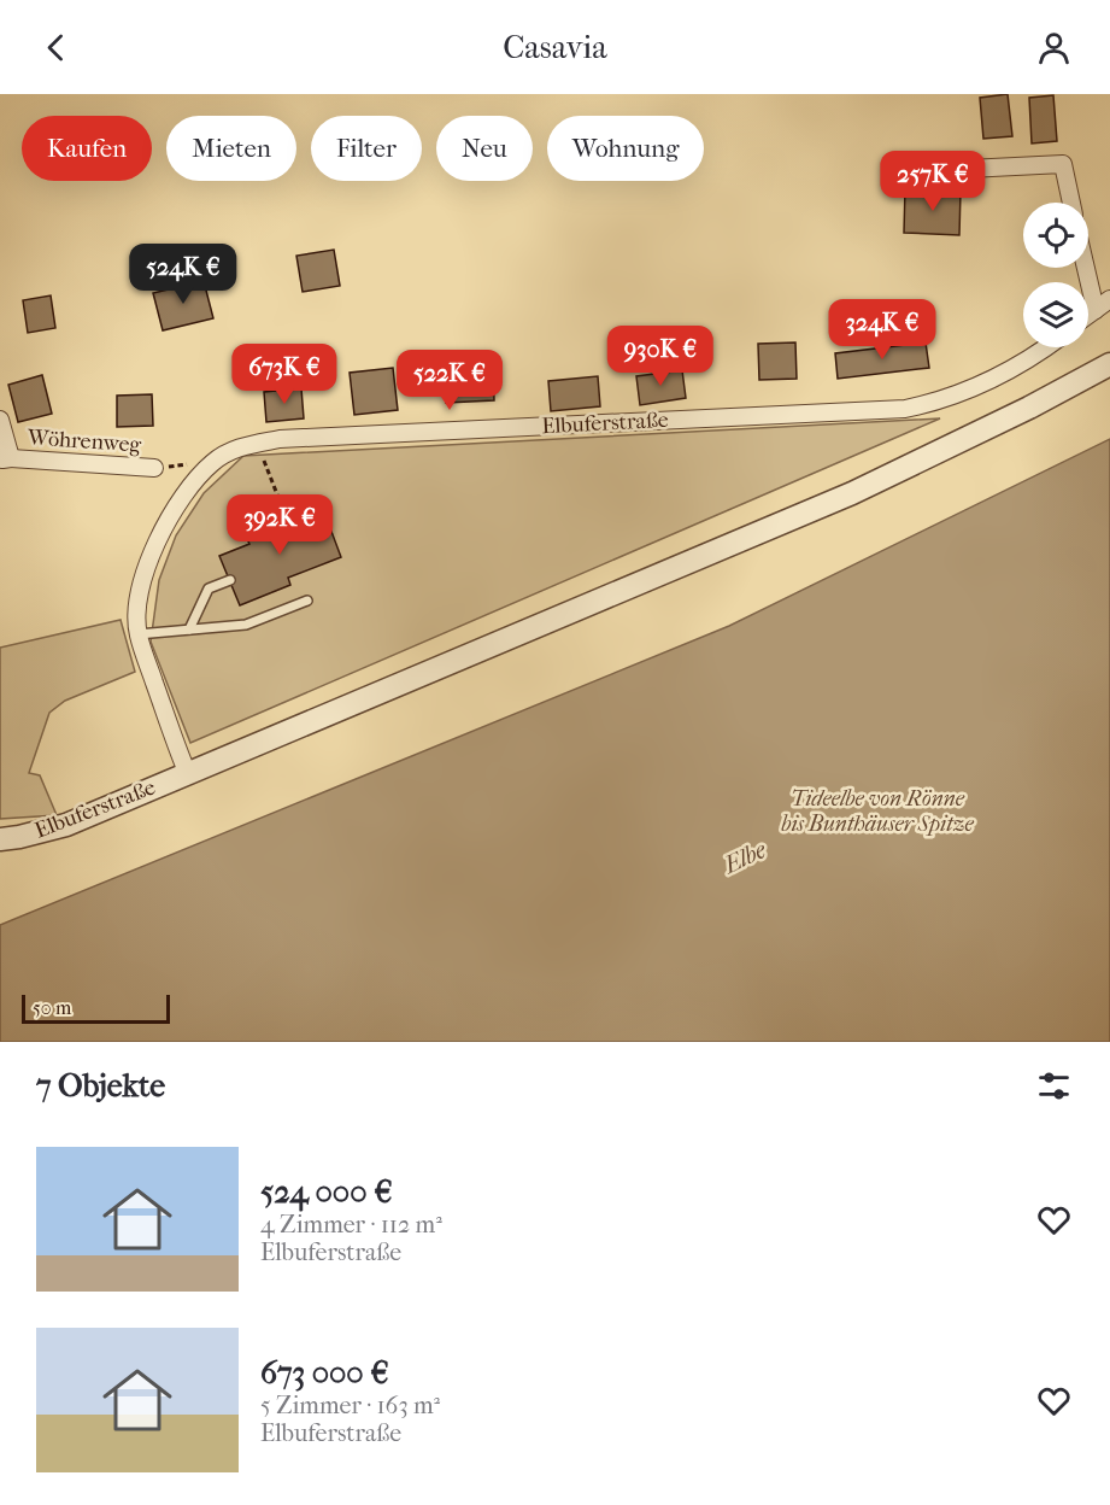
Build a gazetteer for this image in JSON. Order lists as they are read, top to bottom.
{
  "streets": {
    "street": ["Elbuferstraße", "Wöhrenweg"]
  },
  "water": ["Elbe"],
  "parks": ["Tideelbe von Rönne bis Bunthäuser Spitze"],
  "scale_bar": "50 m",
  "page": {
    "header": "Casavia",
    "chip": [
      "Kaufen",
      "Mieten",
      "Filter",
      "Neu",
      "Wohnung"
    ],
    "price": [
      "257K €",
      "524K €",
      "324K €",
      "930K €",
      "673K €",
      "522K €",
      "392K €"
    ],
    "scale": "50 m",
    "heading": "7 Objekte",
    "list": [
      {
        "name": "524 000 €",
        "note": "4 Zimmer · 112 m² · Elbuferstraße"
      },
      {
        "name": "673 000 €",
        "note": "5 Zimmer · 163 m² · Elbuferstraße"
      }
    ]
  }
}
